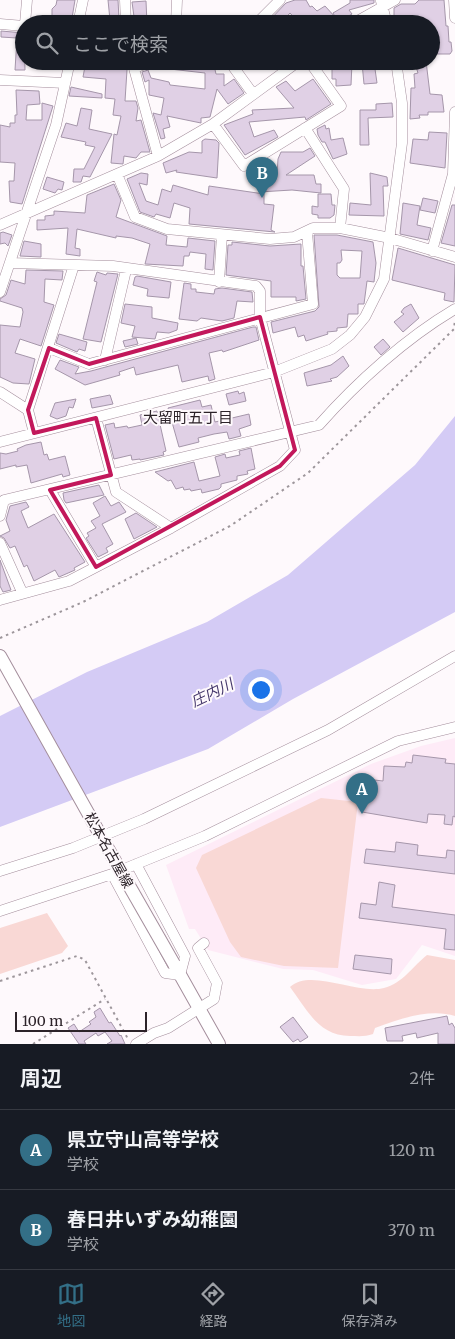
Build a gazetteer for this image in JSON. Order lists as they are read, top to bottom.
{
  "streets": {
    "main road": ["松本名古屋線"]
  },
  "districts": ["大留町五丁目"],
  "water": ["庄内川"],
  "scale_bar": "100 m",
  "page": {
    "search": "ここで検索",
    "pins": ["B", "A"],
    "scale": "100 m",
    "heading": ["周辺", "2件"],
    "list": [
      {
        "mark": "A",
        "name": "県立守山高等学校",
        "note": "学校",
        "value": "120 m"
      },
      {
        "mark": "B",
        "name": "春日井いずみ幼稚園",
        "note": "学校",
        "value": "370 m"
      }
    ],
    "nav": ["地図", "経路", "保存済み"]
  }
}
